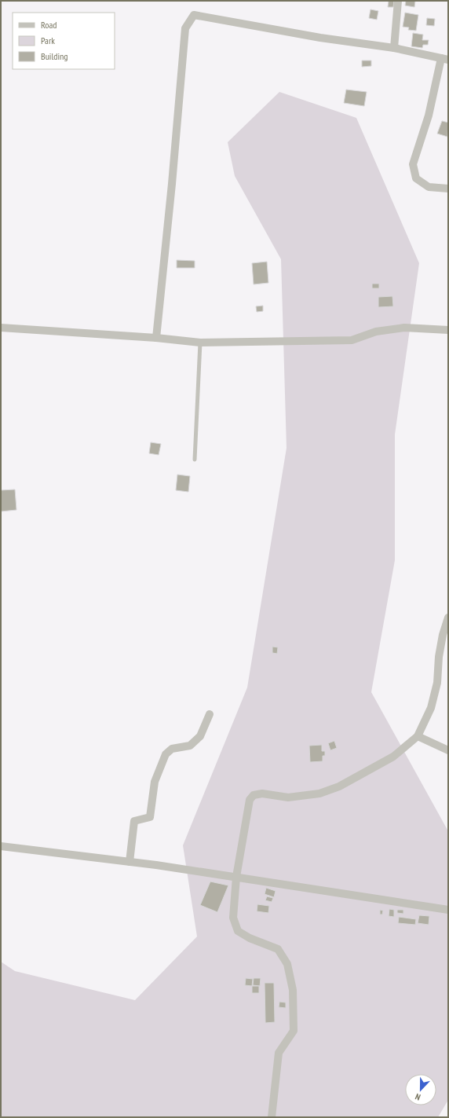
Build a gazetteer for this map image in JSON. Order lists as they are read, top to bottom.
{
  "legend": ["Road", "Park", "Building"],
  "north": "bottom"
}
